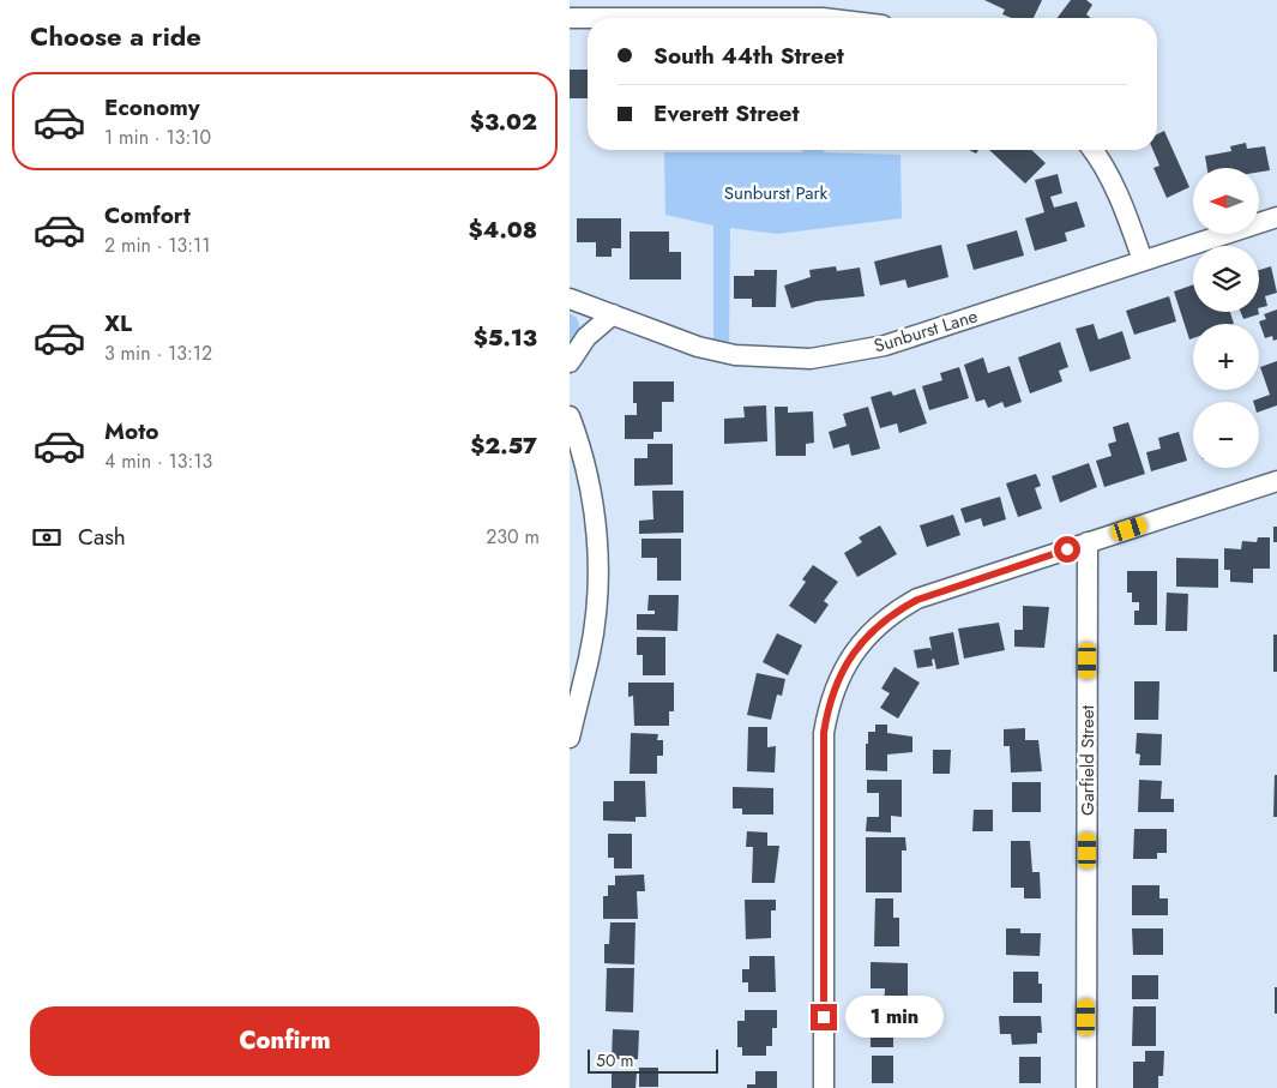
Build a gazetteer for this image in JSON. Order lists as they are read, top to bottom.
{
  "streets": {
    "street": ["Sunburst Lane", "Garfield Street"]
  },
  "parks": ["Sunburst Park"],
  "scale_bar": "50 m",
  "north": "left",
  "page": {
    "heading": "Choose a ride",
    "banner": ["South 44th Street", "Everett Street"],
    "list": [
      {
        "name": "Economy",
        "note": "1 min · 13:10",
        "value": "$3.02"
      },
      {
        "name": "Comfort",
        "note": "2 min · 13:11",
        "value": "$4.08"
      },
      {
        "name": "XL",
        "note": "3 min · 13:12",
        "value": "$5.13"
      },
      {
        "name": "Moto",
        "note": "4 min · 13:13",
        "value": "$2.57"
      }
    ],
    "map_buttons": ["+", "−"],
    "pay": ["Cash", "230 m"],
    "buttons": "Confirm",
    "bubble": "1 min",
    "scale": "50 m"
  }
}
